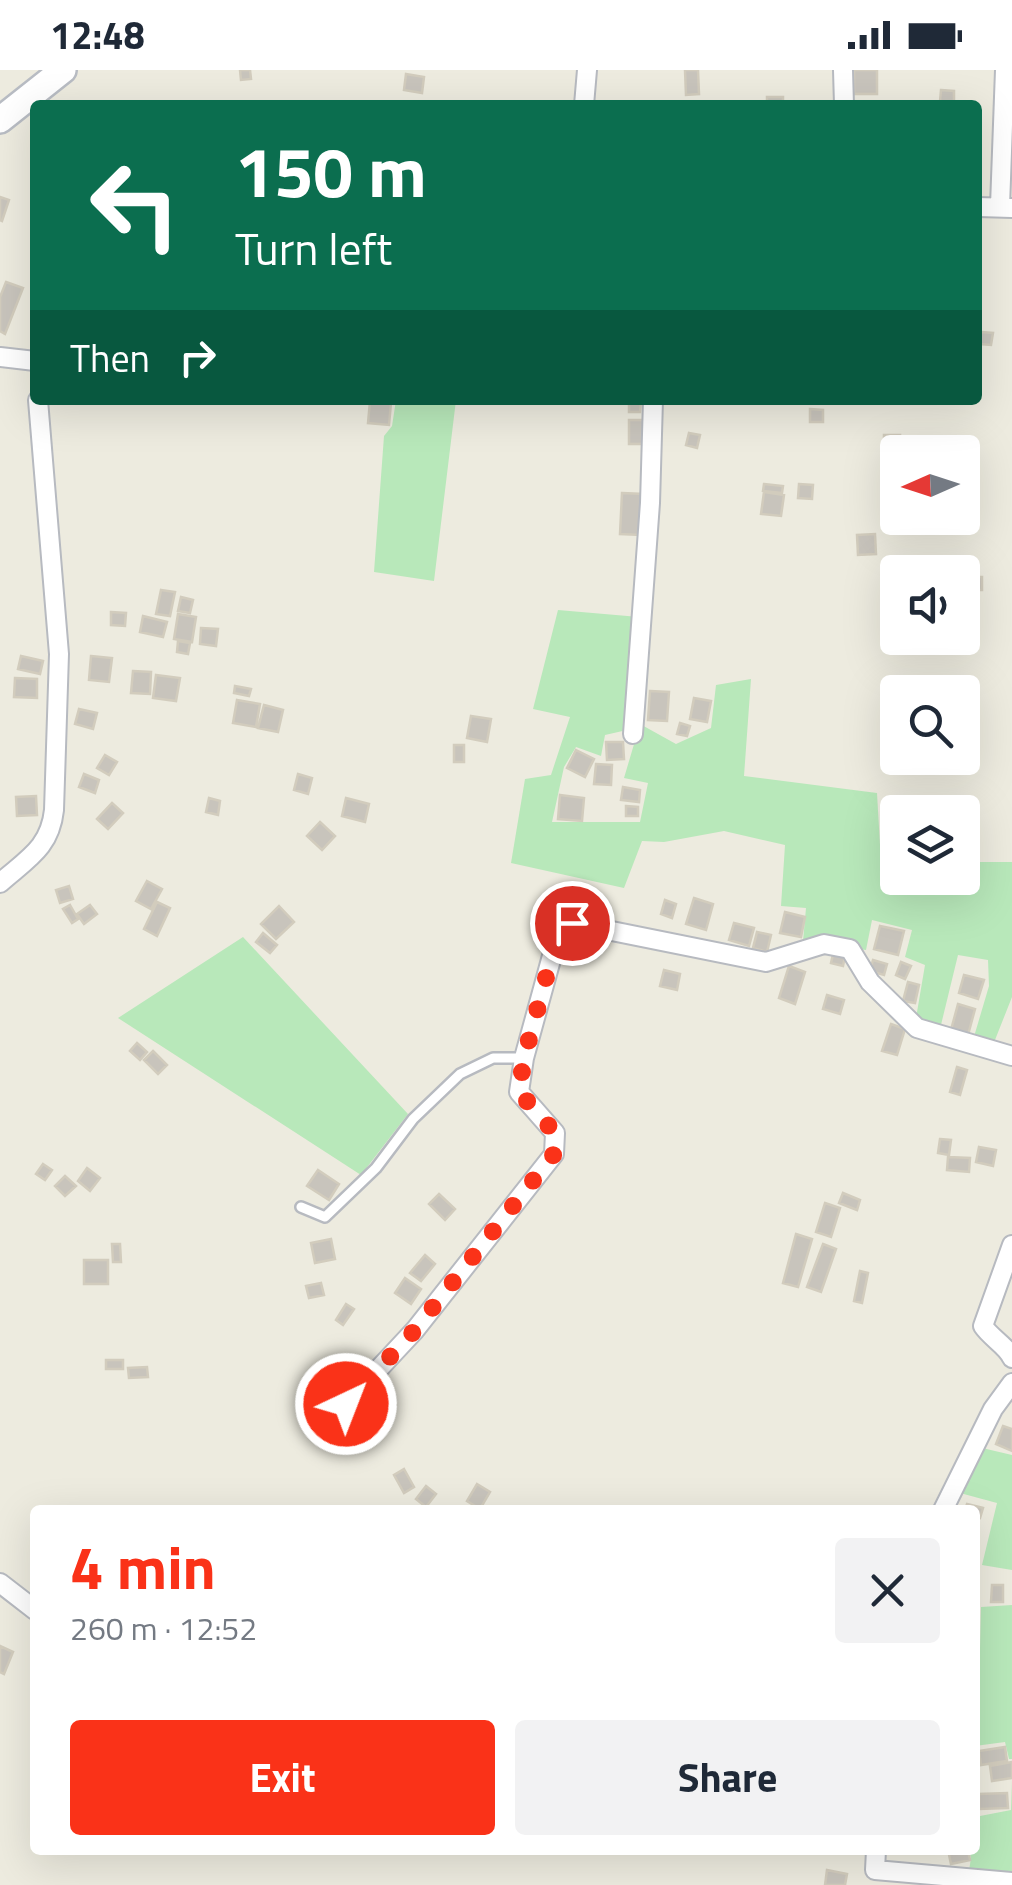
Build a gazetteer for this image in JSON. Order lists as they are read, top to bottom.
{
  "north": "left",
  "page": {
    "status": "12:48",
    "turn": ["150 m", "Turn left"],
    "then": "Then",
    "heading": ["4 min", "260 m · 12:52"],
    "buttons": ["Exit", "Share"]
  }
}
